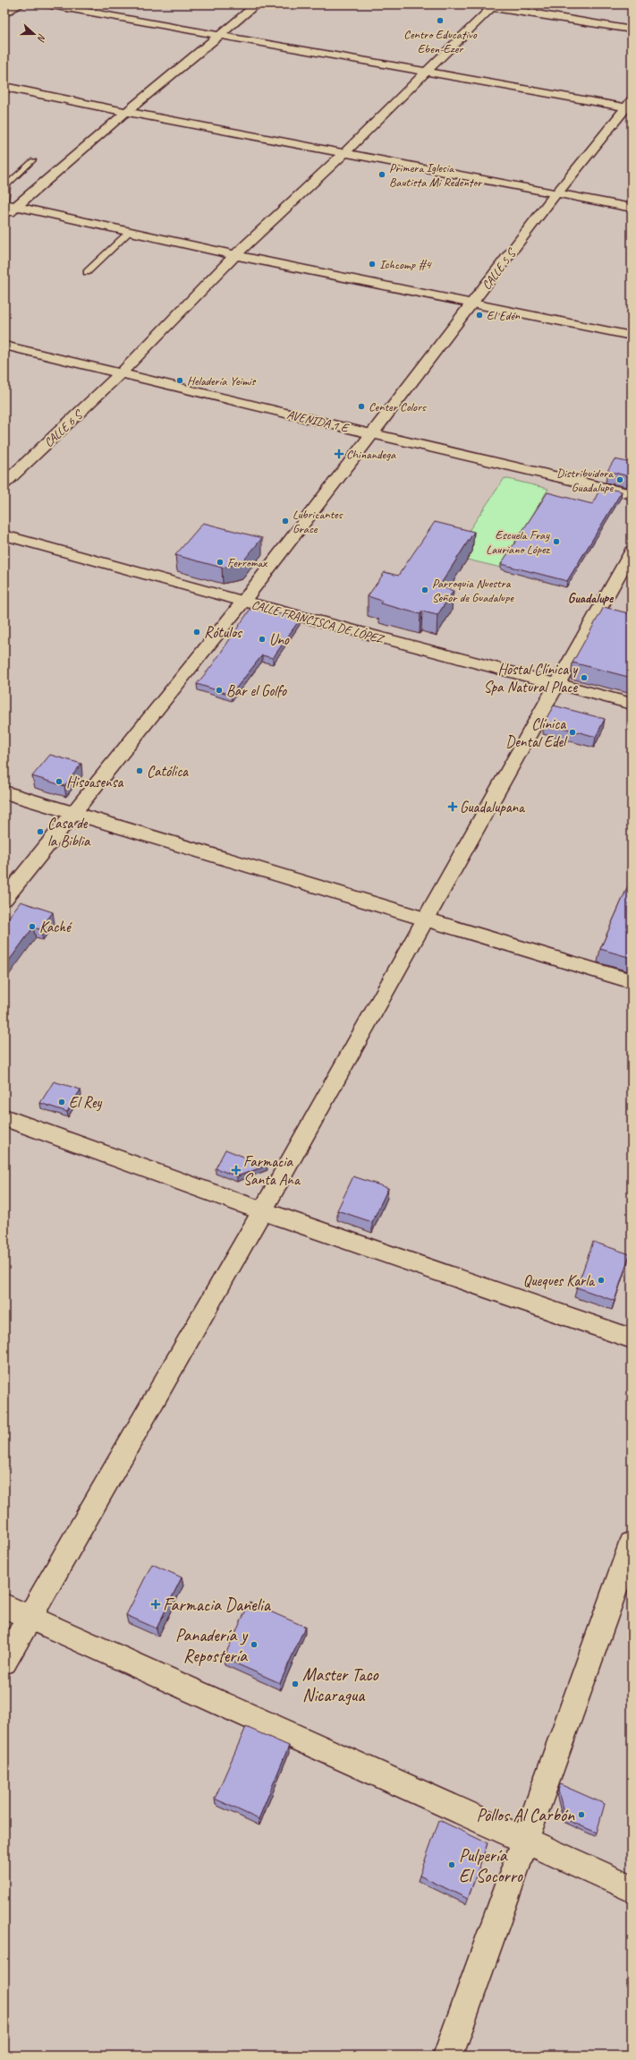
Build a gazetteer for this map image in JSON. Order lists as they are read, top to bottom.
{
  "streets": {
    "street": [
      "CALLE 5 S",
      "AVENIDA 1 E",
      "CALLE 6 S",
      "CALLE FRANCISCA DE LÓPEZ"
    ]
  },
  "crossings": [
    ["CALLE 5 S", "AVENIDA 1 E"],
    ["CALLE 5 S", "CALLE FRANCISCA DE LÓPEZ"],
    ["AVENIDA 1 E", "CALLE 6 S"]
  ],
  "districts": ["Guadalupe"],
  "places": {
    "other": [
      "Centro Educativo Eben-Ezer",
      "Primera Iglesia Bautista Mi Redentor",
      "Ichcomp #4",
      "El Edén",
      "Heladería Yeimis",
      "Center Colors",
      "Distribuidora Guadalupe",
      "Lubricantes Grace",
      "Escuela Fray Lauriano López",
      "Ferromax",
      "Parroquia Nuestra Señor de Guadalupe",
      "Rótulos",
      "Uno",
      "Hostal Clínica y Spa Natural Place",
      "Bar el Golfo",
      "Clínica Dental Edel",
      "Católica",
      "Hisoasensa",
      "Casa de la Biblia",
      "Kaché",
      "El Rey",
      "Queques Karla",
      "Panadería y Repostería",
      "Master Taco Nicaragua",
      "Pollos Al Carbón",
      "Pulpería El Socorro"
    ],
    "health": [
      "Chinandega",
      "Guadalupana",
      "Farmacia Santa Ana",
      "Farmacia Danelia"
    ]
  },
  "north": "right"
}
